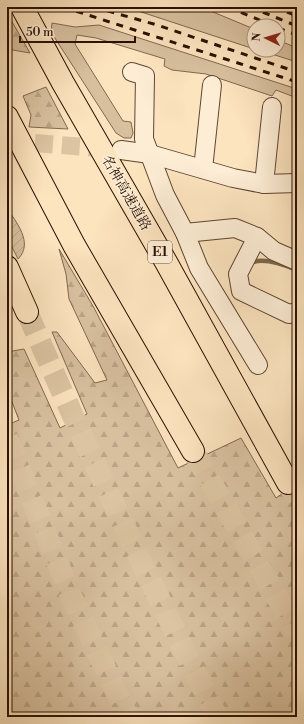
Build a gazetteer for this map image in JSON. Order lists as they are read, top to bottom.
{
  "streets": {
    "highway": ["名神高速道路", "E1"]
  },
  "scale_bar": "50 m",
  "north": "left"
}
